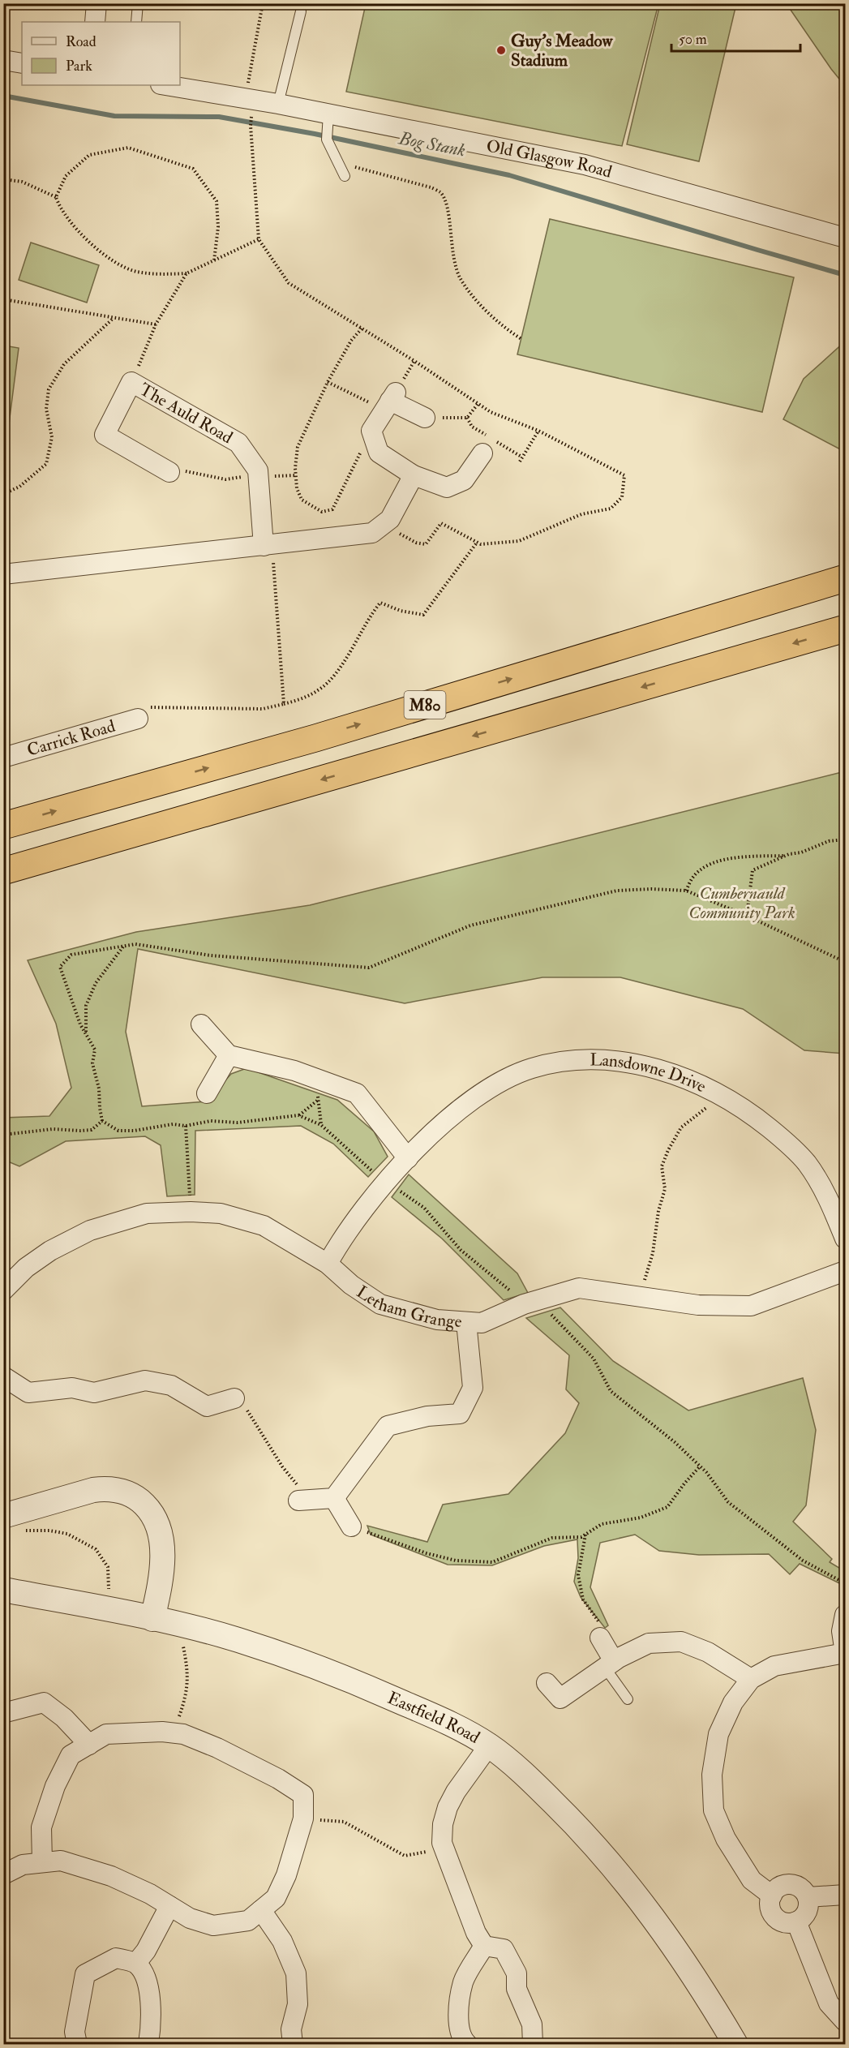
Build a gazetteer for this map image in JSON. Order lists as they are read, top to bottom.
{
  "streets": {
    "highway": ["M80"],
    "street": [
      "Old Glasgow Road",
      "The Auld Road",
      "Carrick Road",
      "Lansdowne Drive",
      "Letham Grange",
      "Eastfield Road"
    ]
  },
  "crossings": [
    ["Lansdowne Drive", "Letham Grange"]
  ],
  "water": ["Bog Stank"],
  "parks": ["Cumbernauld Community Park"],
  "places": ["Guy's Meadow Stadium"],
  "legend": ["Road", "Park"],
  "scale_bar": "50 m"
}
